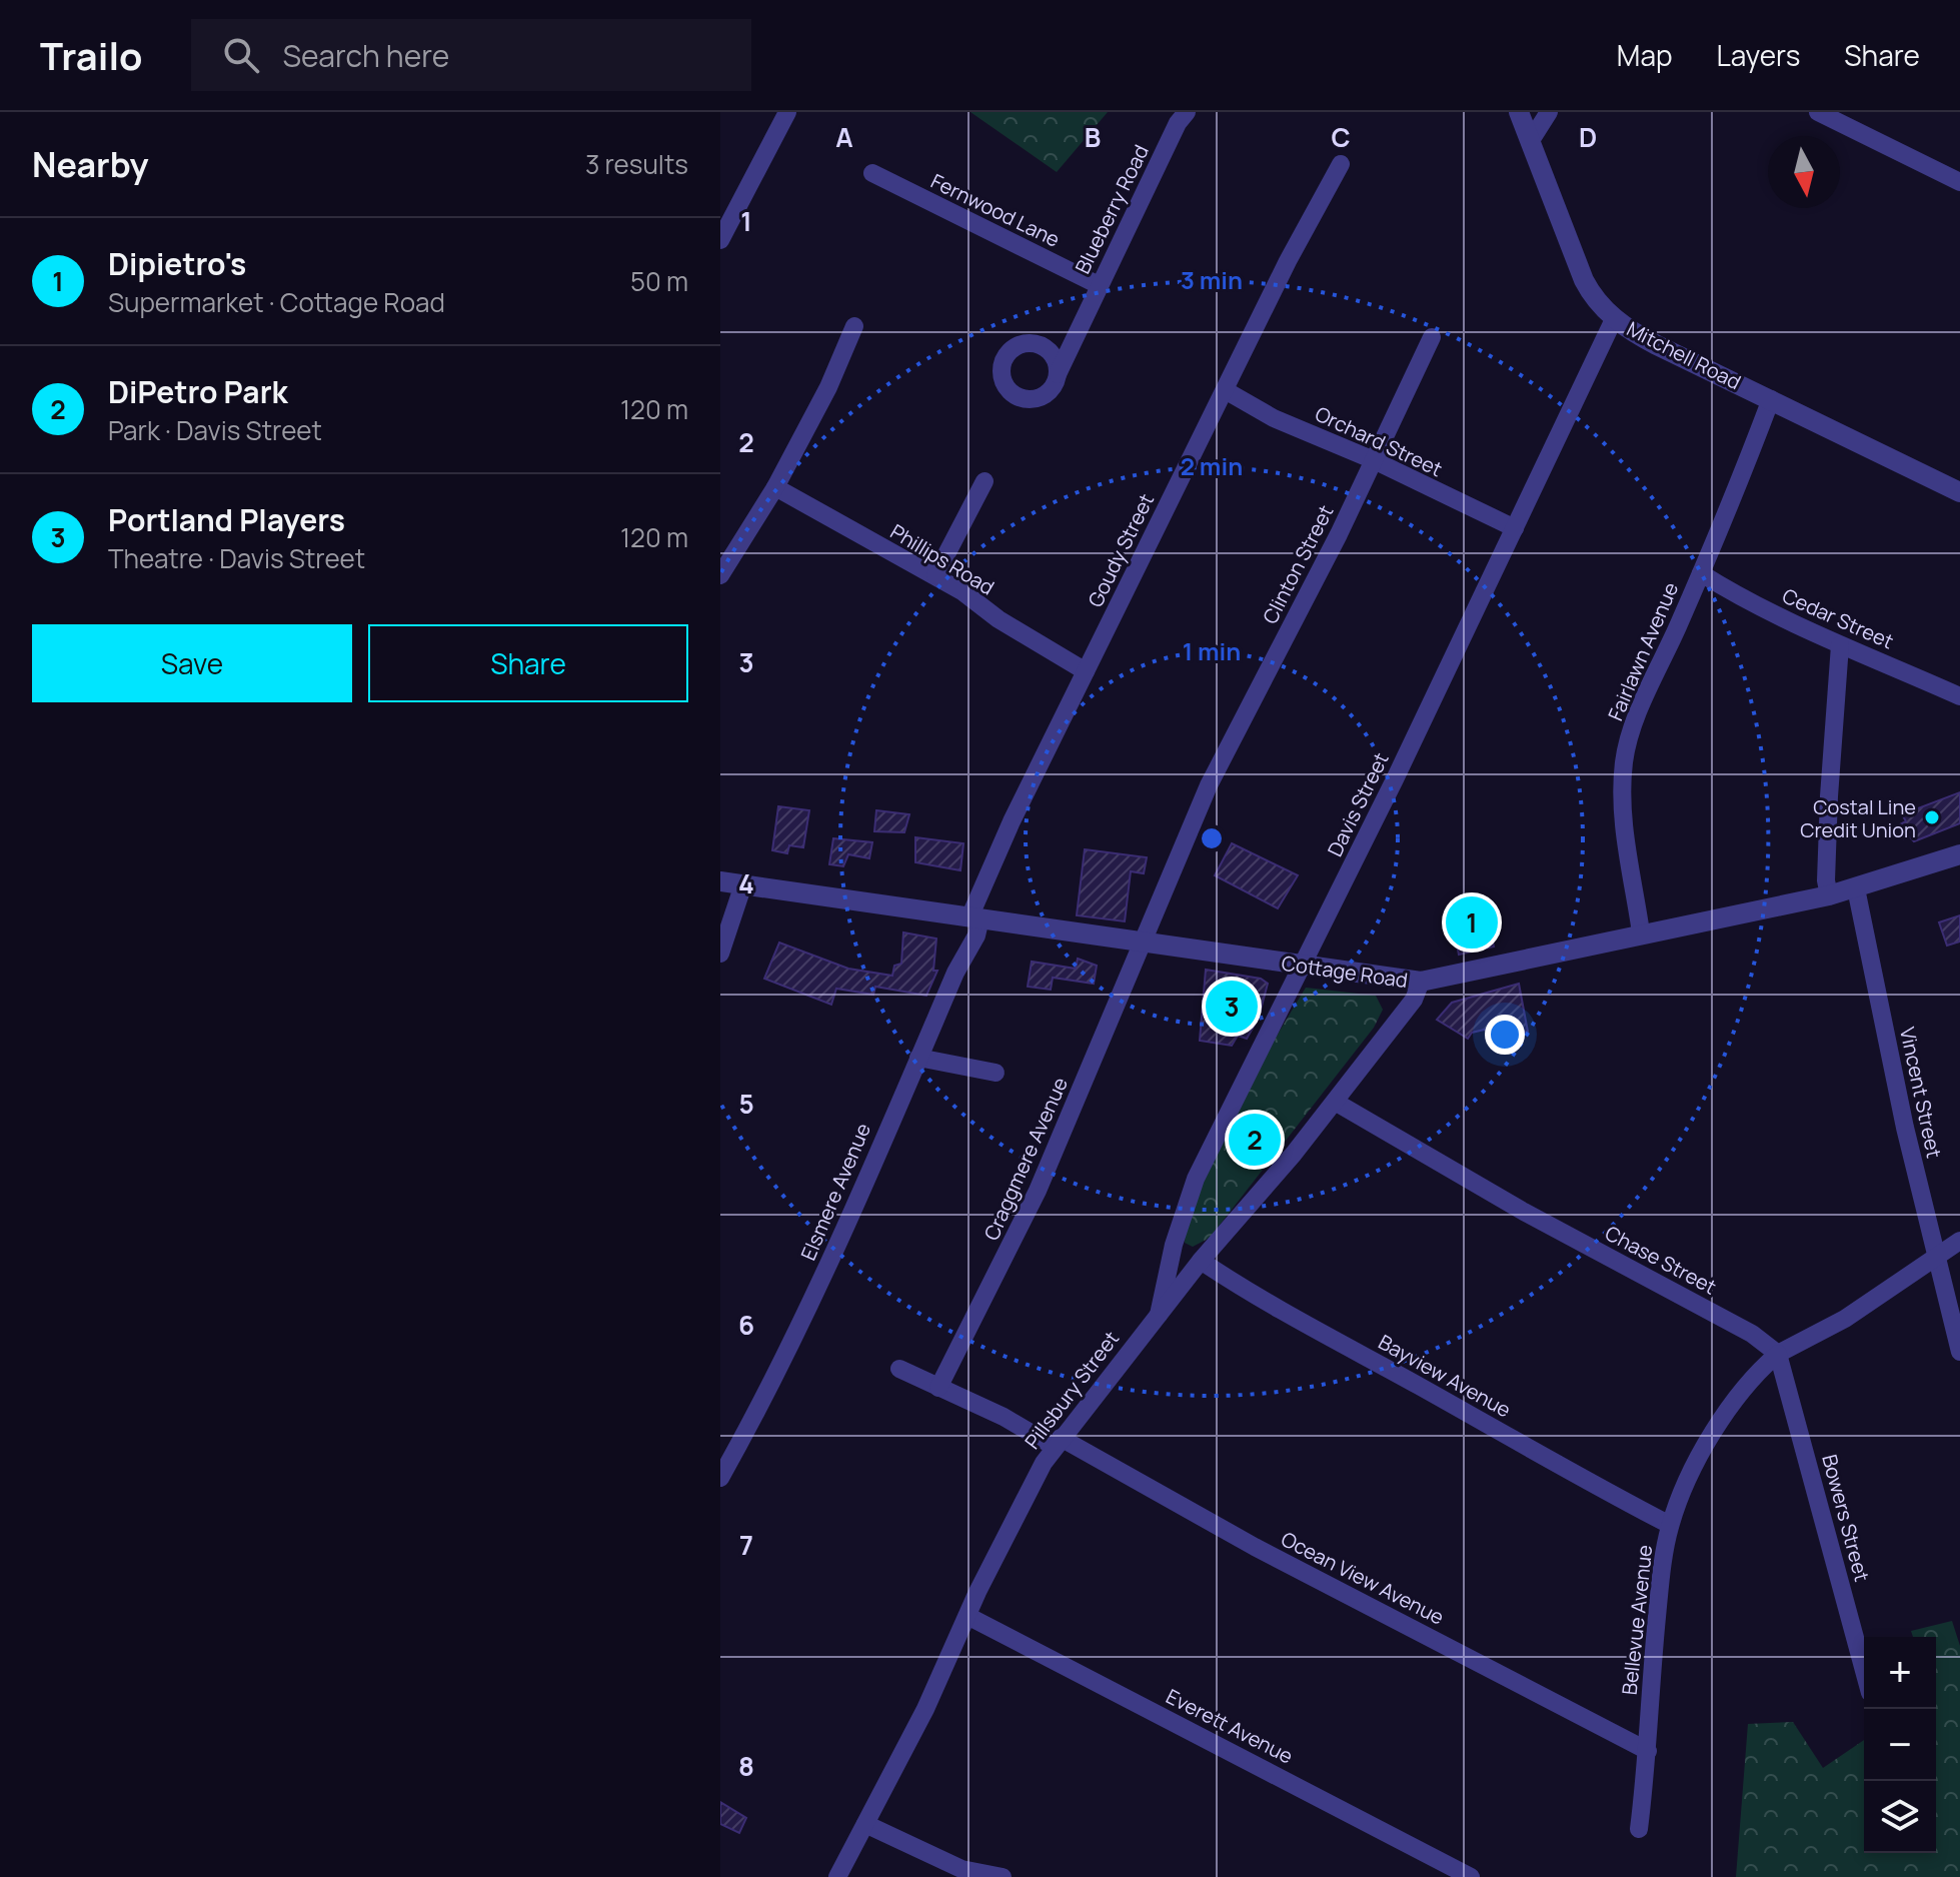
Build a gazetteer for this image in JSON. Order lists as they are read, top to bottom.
{
  "streets": {
    "street": [
      "Blueberry Road",
      "Fernwood Lane",
      "Mitchell Road",
      "Orchard Street",
      "Goudy Street",
      "Phillips Road",
      "Clinton Street",
      "Cedar Street",
      "Fairlawn Avenue",
      "Davis Street",
      "Cottage Road",
      "Vincent Street",
      "Craggmere Avenue",
      "Elsmere Avenue",
      "Chase Street",
      "Bayview Avenue",
      "Pillsbury Street",
      "Bowers Street",
      "Ocean View Avenue",
      "Bellevue Avenue",
      "Everett Avenue"
    ]
  },
  "crossings": [
    ["Blueberry Road", "Fernwood Lane"],
    ["Mitchell Road", "Fairlawn Avenue"],
    ["Mitchell Road", "Davis Street"],
    ["Orchard Street", "Goudy Street"],
    ["Orchard Street", "Clinton Street"],
    ["Orchard Street", "Davis Street"],
    ["Goudy Street", "Phillips Road"],
    ["Goudy Street", "Cottage Road"],
    ["Goudy Street", "Elsmere Avenue"],
    ["Clinton Street", "Cottage Road"],
    ["Clinton Street", "Craggmere Avenue"],
    ["Cedar Street", "Fairlawn Avenue"],
    ["Fairlawn Avenue", "Cottage Road"],
    ["Davis Street", "Cottage Road"],
    ["Davis Street", "Pillsbury Street"],
    ["Cottage Road", "Vincent Street"],
    ["Cottage Road", "Craggmere Avenue"],
    ["Cottage Road", "Elsmere Avenue"],
    ["Cottage Road", "Pillsbury Street"],
    ["Craggmere Avenue", "Ocean View Avenue"],
    ["Chase Street", "Pillsbury Street"],
    ["Chase Street", "Bowers Street"],
    ["Chase Street", "Bellevue Avenue"],
    ["Bayview Avenue", "Pillsbury Street"],
    ["Bayview Avenue", "Bellevue Avenue"],
    ["Pillsbury Street", "Ocean View Avenue"],
    ["Pillsbury Street", "Everett Avenue"],
    ["Bowers Street", "Bellevue Avenue"],
    ["Ocean View Avenue", "Bellevue Avenue"]
  ],
  "places": ["Costal Line Credit Union"],
  "north": "bottom",
  "page": {
    "header": "Trailo",
    "search": "Search here",
    "nav": ["Map", "Layers", "Share"],
    "heading": ["Nearby", "3 results"],
    "list": [
      {
        "mark": "1",
        "name": "Dipietro's",
        "note": "Supermarket · Cottage Road",
        "value": "50 m"
      },
      {
        "mark": "2",
        "name": "DiPetro Park",
        "note": "Park · Davis Street",
        "value": "120 m"
      },
      {
        "mark": "3",
        "name": "Portland Players",
        "note": "Theatre · Davis Street",
        "value": "120 m"
      }
    ],
    "buttons": ["Save", "Share"],
    "pins": ["1", "3", "2"],
    "map_buttons": ["+", "−"]
  },
  "grid": {
    "columns": [
      "A",
      "B",
      "C",
      "D"
    ],
    "rows": [
      "1",
      "2",
      "3",
      "4",
      "5",
      "6",
      "7",
      "8"
    ]
  },
  "rings": ["3 min", "2 min", "1 min"]
}
